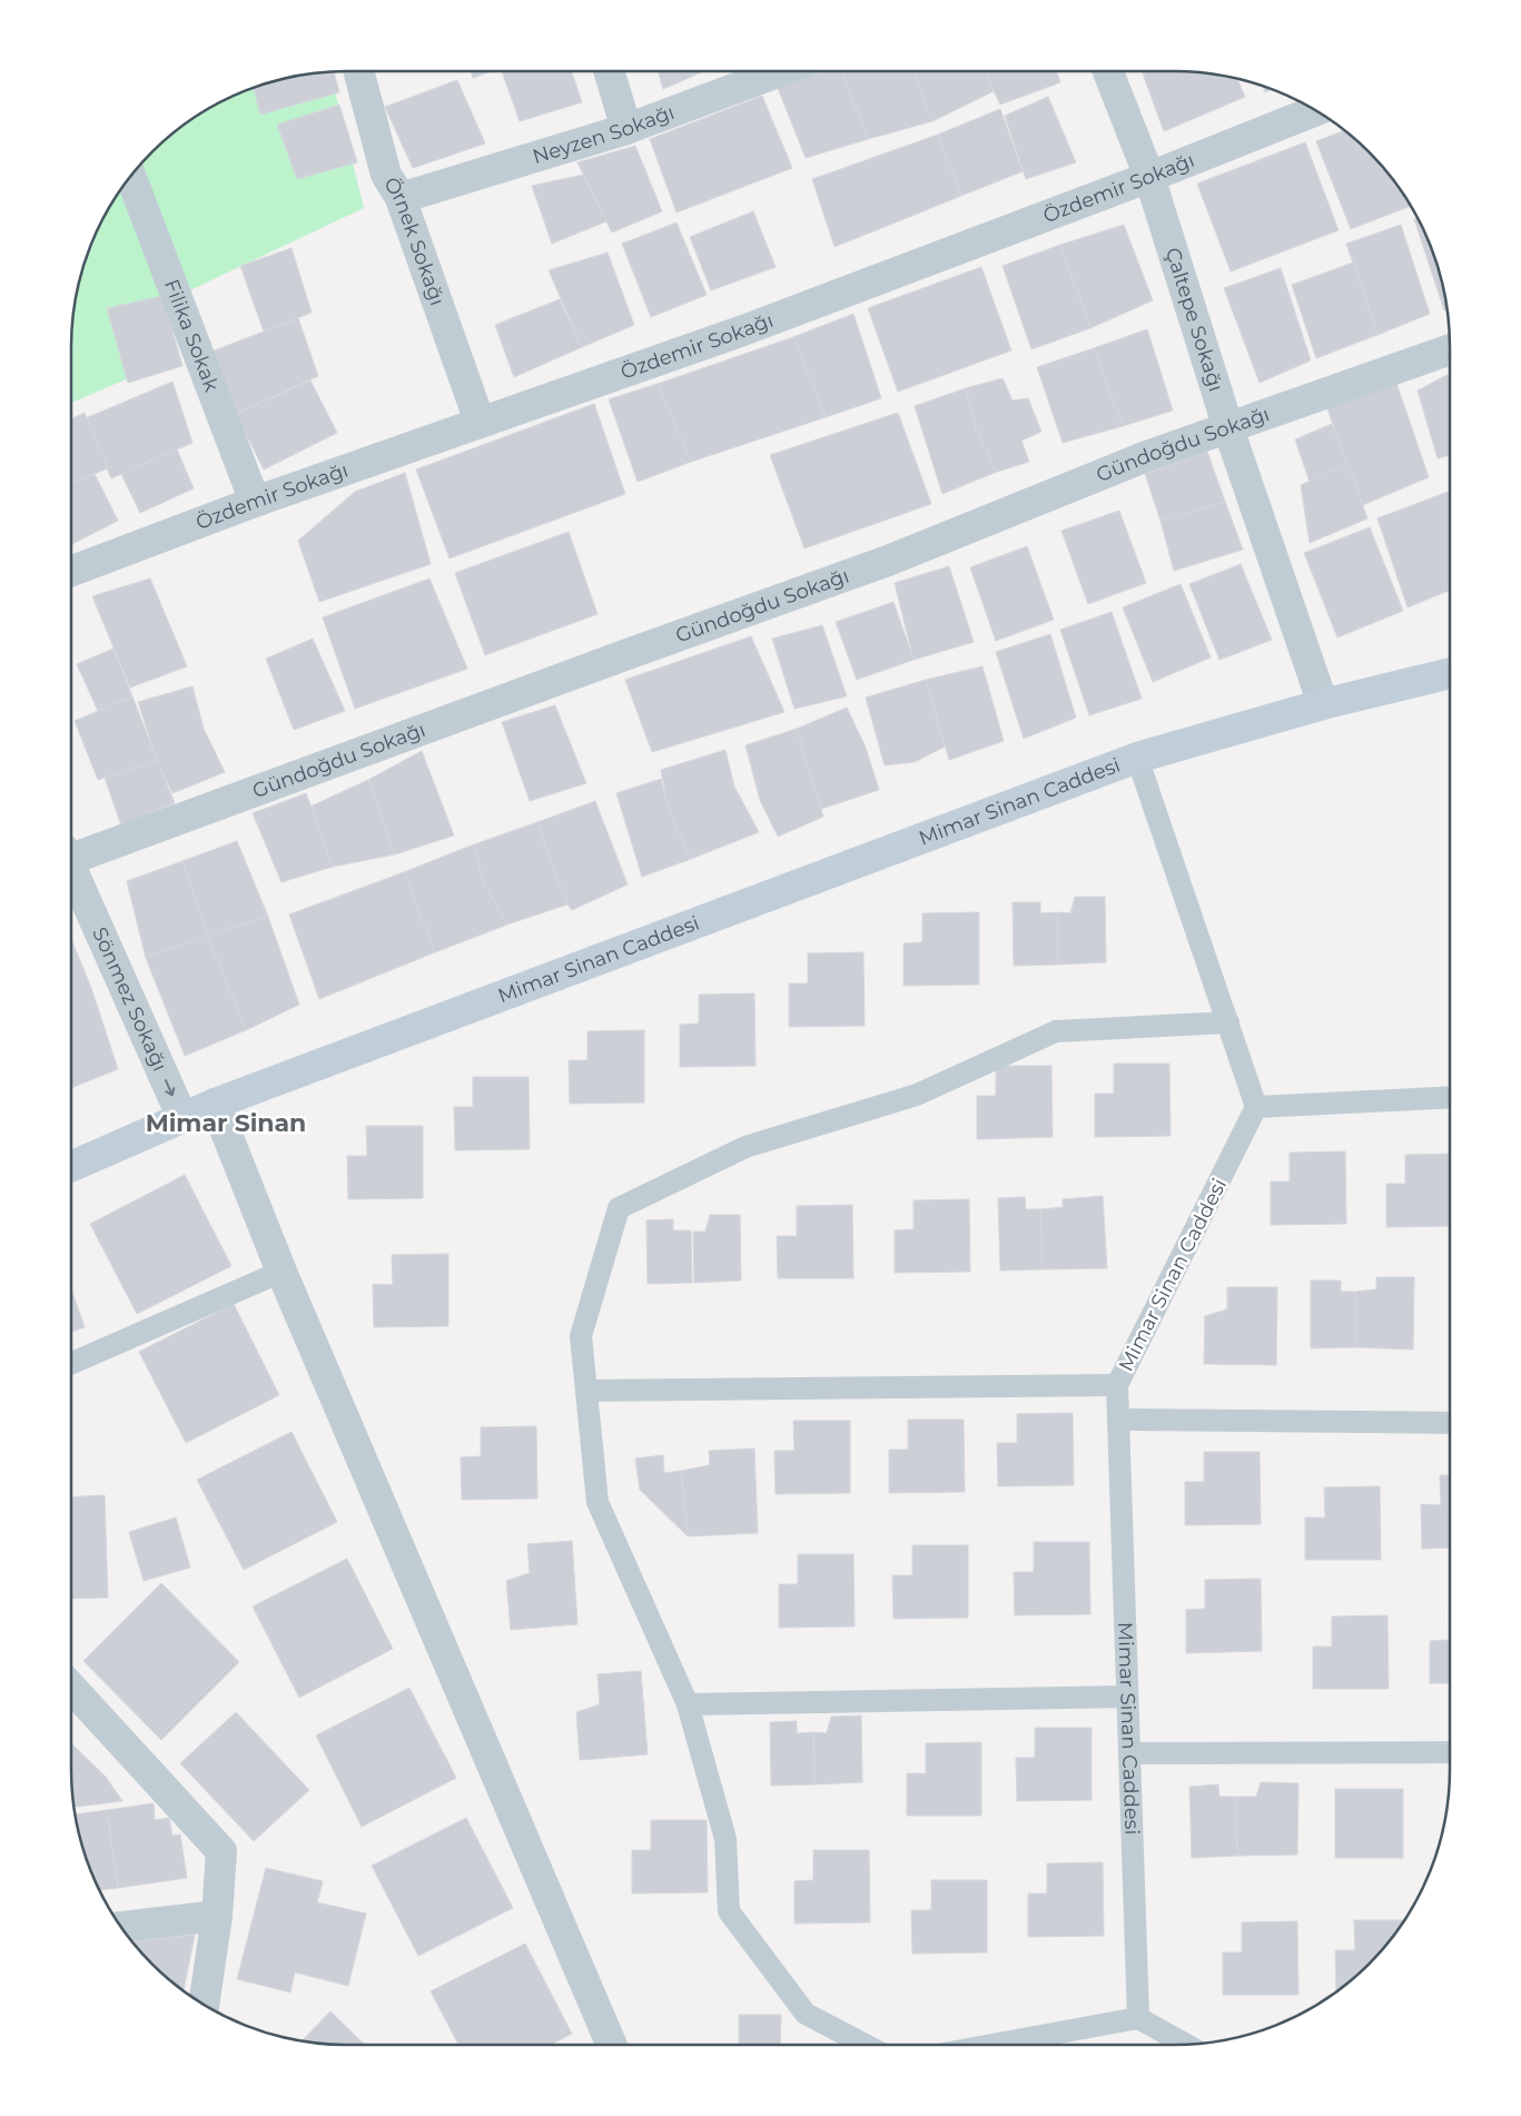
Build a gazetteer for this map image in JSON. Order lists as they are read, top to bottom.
{
  "streets": {
    "main road": ["Mimar Sinan Caddesi"],
    "street": [
      "Neyzen Sokağı",
      "Özdemir Sokağı",
      "Örnek Sokağı",
      "Çaltepe Sokağı",
      "Filika Sokak",
      "Gündoğdu Sokağı",
      "Sönmez Sokağı"
    ]
  },
  "crossings": [
    ["Neyzen Sokağı", "Örnek Sokağı"],
    ["Özdemir Sokağı", "Örnek Sokağı"],
    ["Özdemir Sokağı", "Çaltepe Sokağı"],
    ["Özdemir Sokağı", "Filika Sokak"],
    ["Çaltepe Sokağı", "Gündoğdu Sokağı"],
    ["Çaltepe Sokağı", "Mimar Sinan Caddesi"],
    ["Mimar Sinan Caddesi", "Sönmez Sokağı"]
  ],
  "one_way": ["Sönmez Sokağı"],
  "districts": ["Mimar Sinan"]
}
